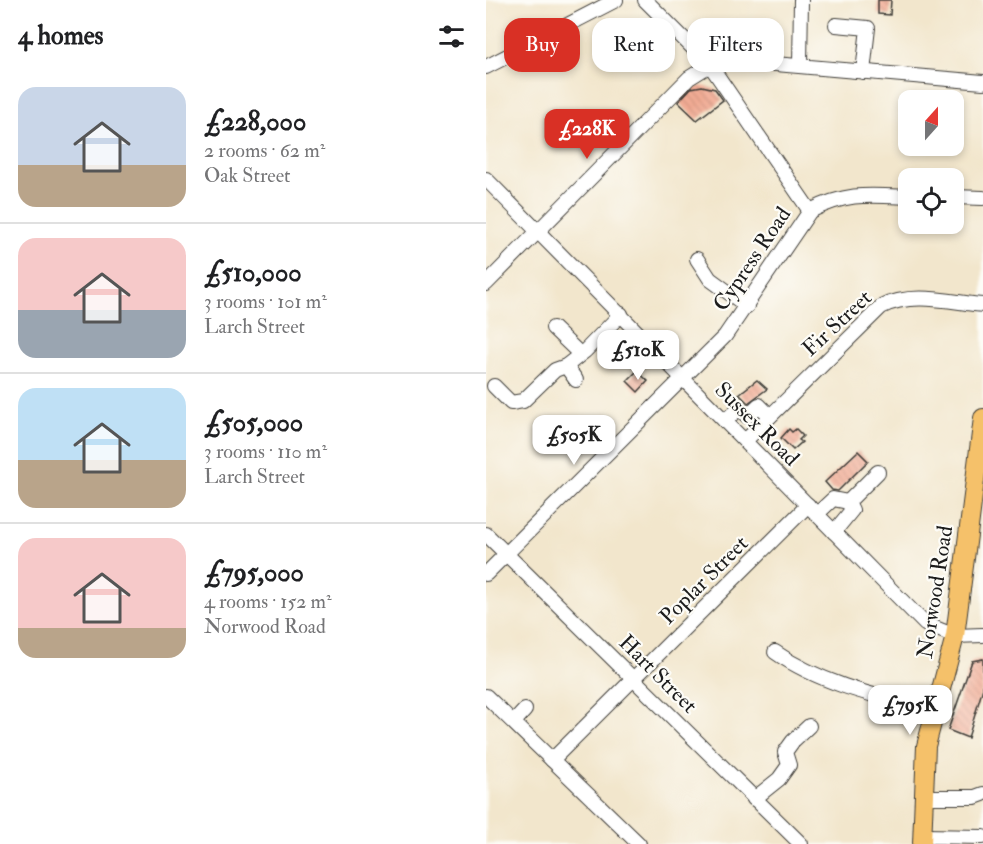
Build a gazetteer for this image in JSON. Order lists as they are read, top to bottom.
{
  "streets": {
    "main road": ["Norwood Road"],
    "street": [
      "Cypress Road",
      "Fir Street",
      "Sussex Road",
      "Poplar Street",
      "Hart Street"
    ]
  },
  "crossings": [
    ["Cypress Road", "Sussex Road"],
    ["Cypress Road", "Hart Street"],
    ["Fir Street", "Sussex Road"],
    ["Sussex Road", "Poplar Street"],
    ["Sussex Road", "Norwood Road"],
    ["Poplar Street", "Hart Street"]
  ],
  "north": "top",
  "page": {
    "heading": "4 homes",
    "chip": ["Buy", "Rent", "Filters"],
    "list": [
      {
        "name": "£228,000",
        "note": "2 rooms · 62 m² · Oak Street"
      },
      {
        "name": "£510,000",
        "note": "3 rooms · 101 m² · Larch Street"
      },
      {
        "name": "£505,000",
        "note": "3 rooms · 110 m² · Larch Street"
      },
      {
        "name": "£795,000",
        "note": "4 rooms · 152 m² · Norwood Road"
      }
    ],
    "price": [
      "£228K",
      "£510K",
      "£505K",
      "£795K"
    ]
  }
}
